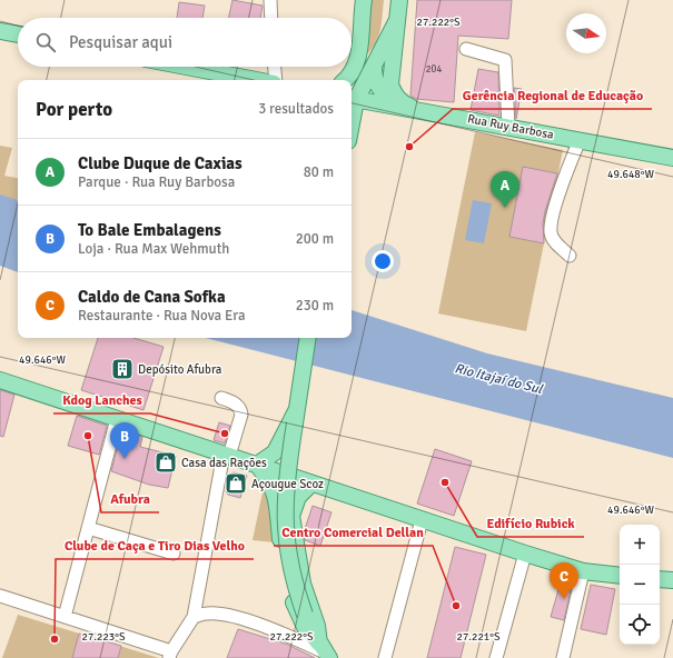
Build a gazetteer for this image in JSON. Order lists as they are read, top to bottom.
{
  "streets": {
    "main road": ["Rua Ruy Barbosa"]
  },
  "water": ["Rio Itajaí do Sul"],
  "places": {
    "other": [
      "Gerência Regional de Educação",
      "Kdog Lanches",
      "Afubra",
      "Edifício Rubick",
      "Centro Comercial Dellan",
      "Clube de Caça e Tiro Dias Velho"
    ],
    "building": ["Depósito Afubra"],
    "shop": ["Casa das Rações", "Açougue Scoz"]
  },
  "house_numbers": ["204"],
  "north": "right",
  "page": {
    "search": "Pesquisar aqui",
    "heading": ["Por perto", "3 resultados"],
    "list": [
      {
        "mark": "A",
        "name": "Clube Duque de Caxias",
        "note": "Parque · Rua Ruy Barbosa",
        "value": "80 m"
      },
      {
        "mark": "B",
        "name": "To Bale Embalagens",
        "note": "Loja · Rua Max Wehmuth",
        "value": "200 m"
      },
      {
        "mark": "C",
        "name": "Caldo de Cana Sofka",
        "note": "Restaurante · Rua Nova Era",
        "value": "230 m"
      }
    ],
    "pins": ["A", "B", "C"],
    "map_buttons": ["+", "−"]
  },
  "coordinates": [
    "27.222°S",
    "49.648°W",
    "49.646°W",
    "27.223°S",
    "27.221°S"
  ]
}
